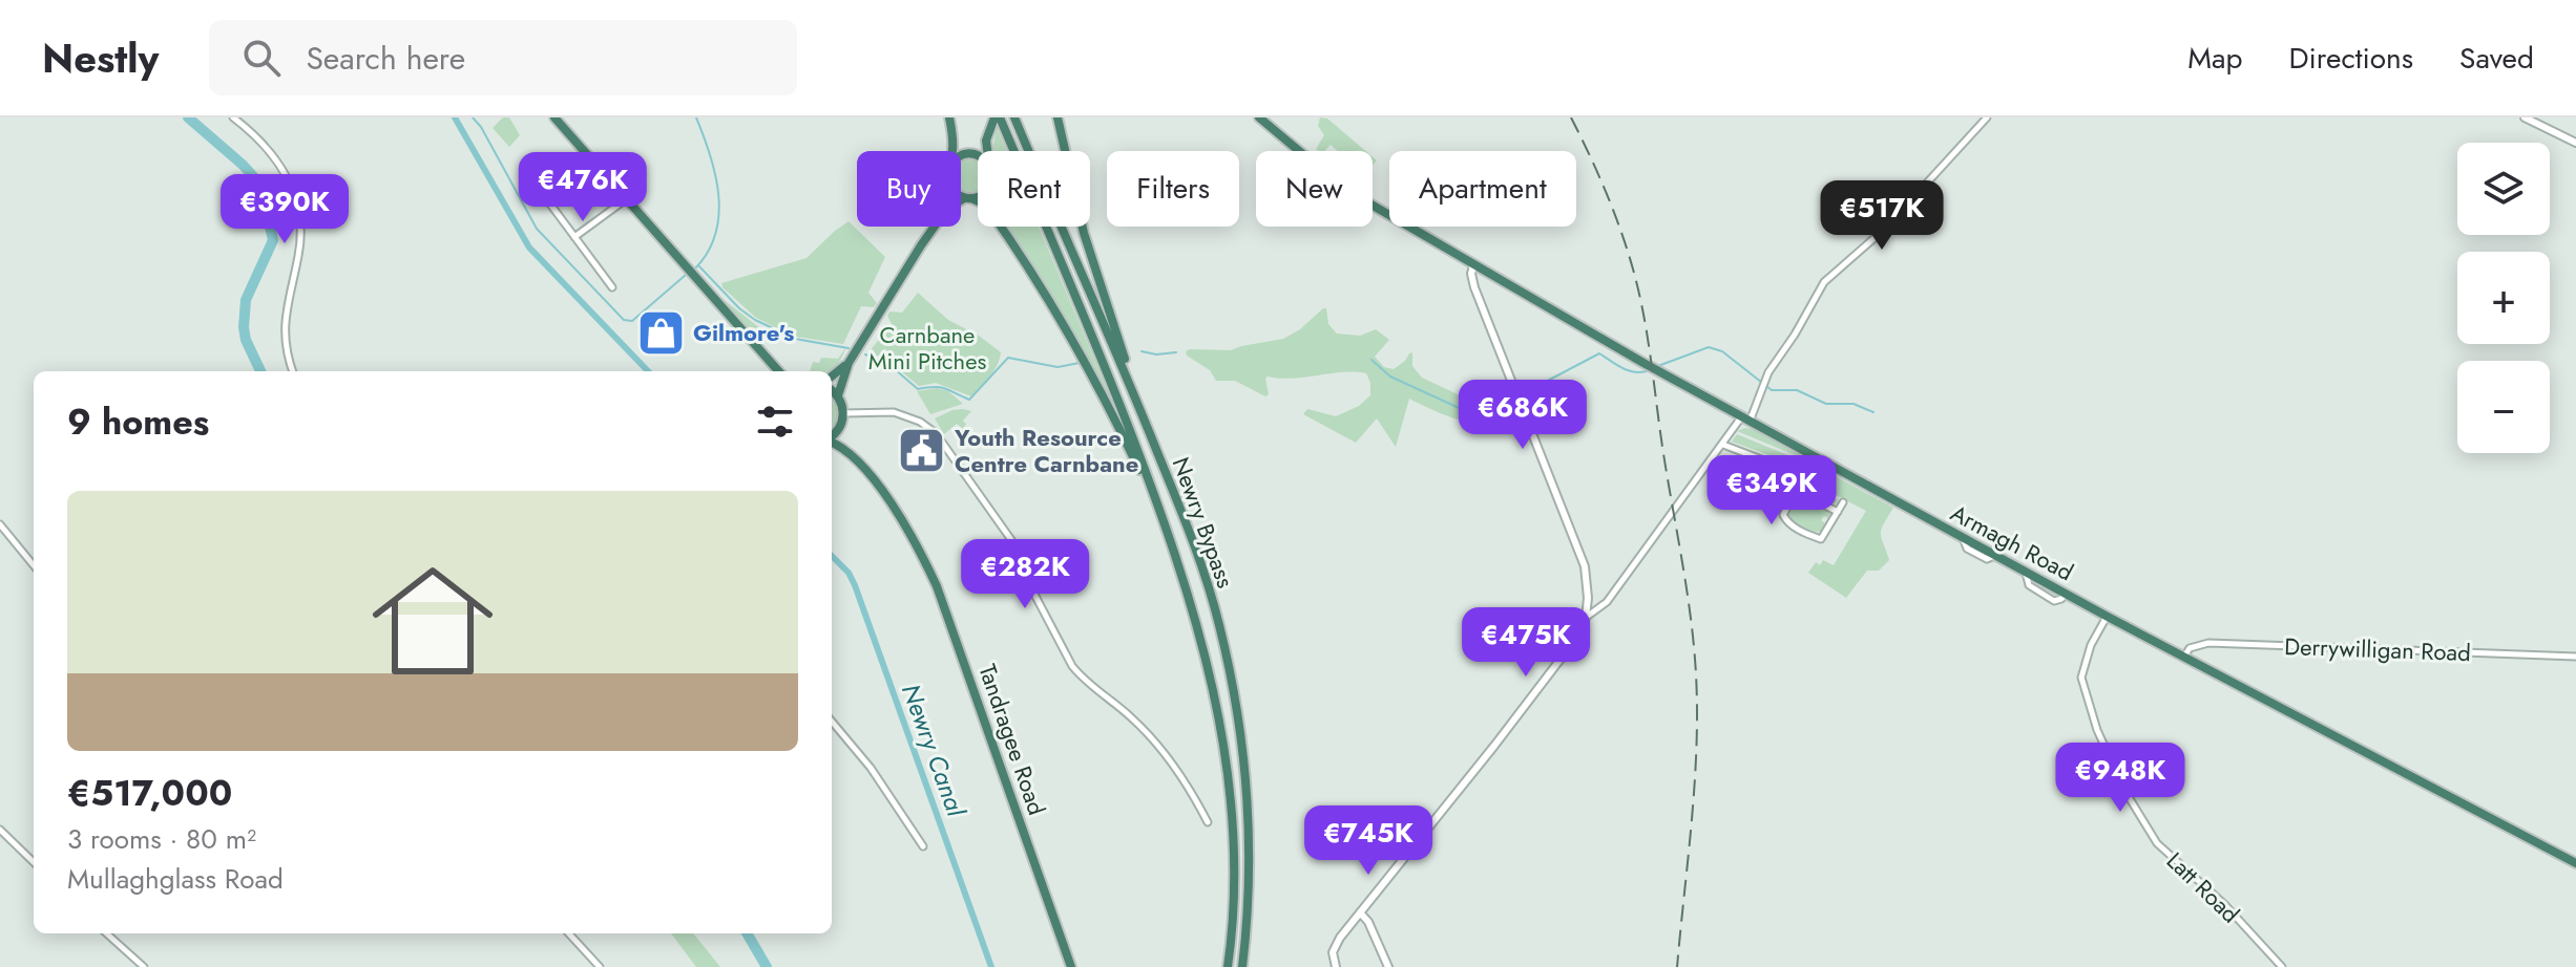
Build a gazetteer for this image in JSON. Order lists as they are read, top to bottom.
{
  "streets": {
    "highway": ["Newry Bypass", "Armagh Road", "Tandragee Road"],
    "street": ["Derrywilligan Road", "Latt Road"]
  },
  "crossings": [
    ["Armagh Road", "Derrywilligan Road"],
    ["Armagh Road", "Latt Road"]
  ],
  "water": ["Newry Canal"],
  "parks": ["Carnbane Mini Pitches"],
  "places": {
    "shop": ["Gilmore's"],
    "public building": ["Youth Resource Centre Carnbane"]
  },
  "page": {
    "header": "Nestly",
    "search": "Search here",
    "nav": ["Map", "Directions", "Saved"],
    "map_buttons": ["+", "−"],
    "chip": [
      "Buy",
      "Rent",
      "Filters",
      "New",
      "Apartment"
    ],
    "price": [
      "€476K",
      "€390K",
      "€517K",
      "€686K",
      "€349K",
      "€282K",
      "€475K",
      "€948K",
      "€745K"
    ],
    "heading": "9 homes",
    "list": [
      {
        "name": "€517,000",
        "note": "3 rooms · 80 m² · Mullaghglass Road"
      }
    ]
  }
}
